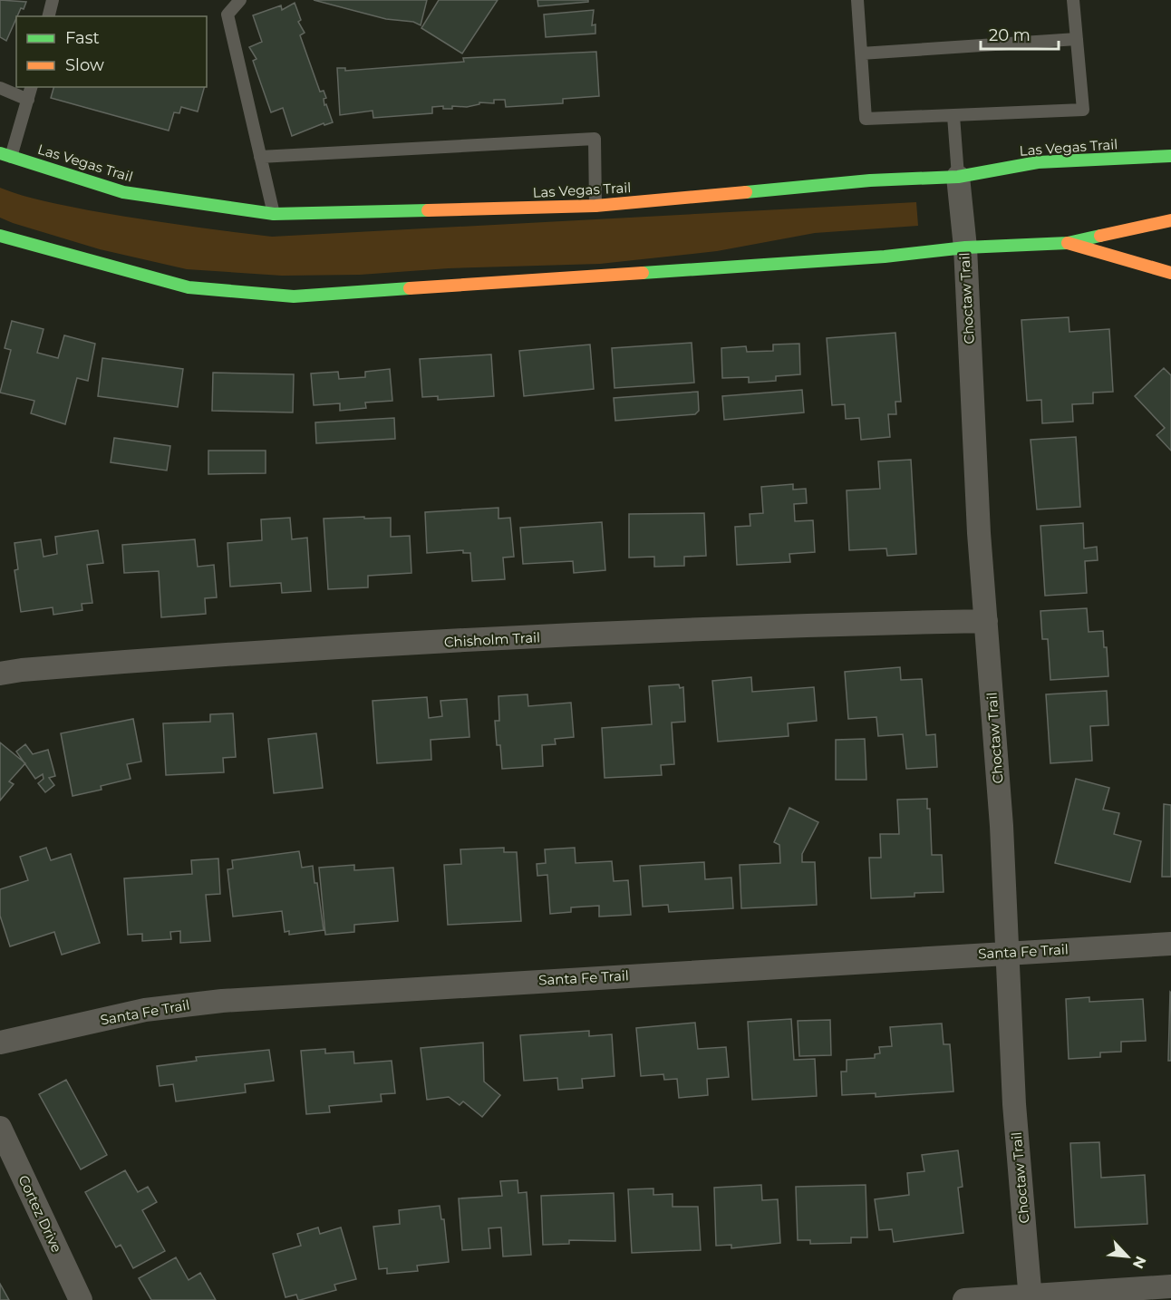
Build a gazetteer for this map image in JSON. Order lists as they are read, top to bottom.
{
  "streets": {
    "main road": ["Las Vegas Trail"],
    "street": [
      "Choctaw Trail",
      "Chisholm Trail",
      "Santa Fe Trail",
      "Cortez Drive"
    ]
  },
  "crossings": [
    ["Las Vegas Trail", "Choctaw Trail"],
    ["Choctaw Trail", "Chisholm Trail"],
    ["Choctaw Trail", "Santa Fe Trail"]
  ],
  "legend": ["Fast", "Slow"],
  "scale_bar": "20 m",
  "north": "bottom right"
}
